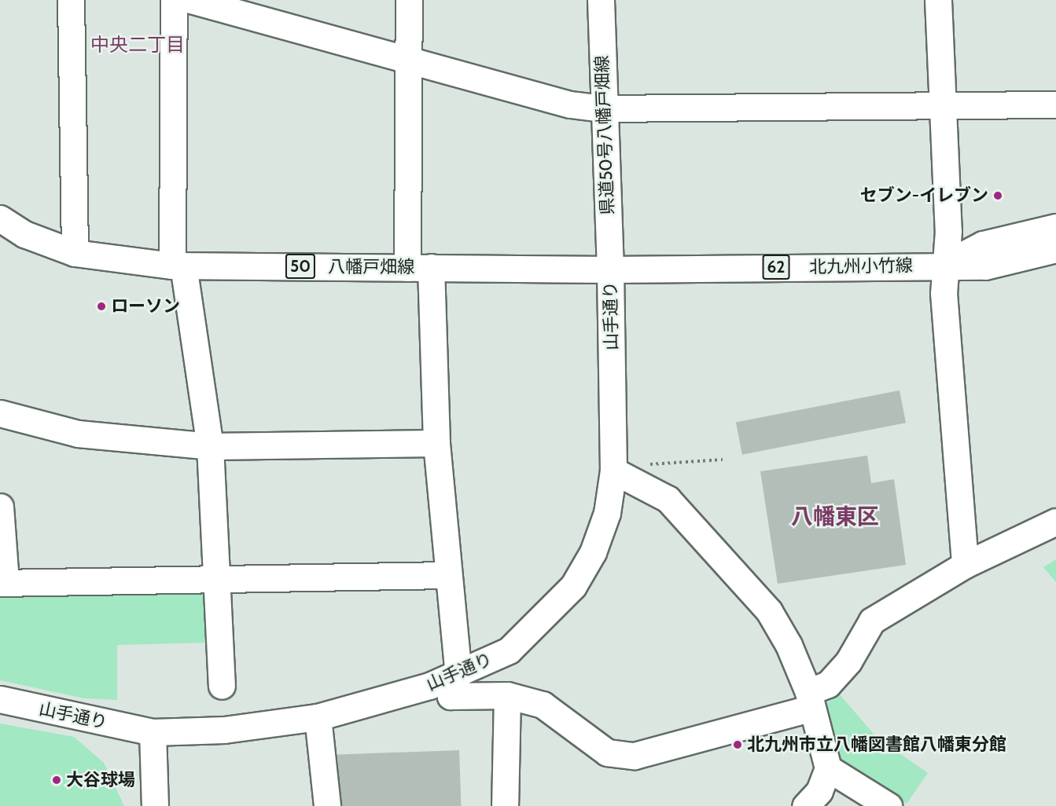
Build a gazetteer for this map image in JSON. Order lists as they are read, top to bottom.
{
  "streets": {
    "street": [
      "県道50号八幡戸畑線",
      "50",
      "北九州小竹線",
      "八幡戸畑線",
      "62",
      "山手通り"
    ]
  },
  "crossings": [
    ["県道50号八幡戸畑線", "北九州小竹線"],
    ["県道50号八幡戸畑線", "八幡戸畑線"],
    ["県道50号八幡戸畑線", "山手通り"],
    ["北九州小竹線", "八幡戸畑線"],
    ["北九州小竹線", "山手通り"],
    ["八幡戸畑線", "山手通り"]
  ],
  "districts": ["中央二丁目", "八幡東区"],
  "places": [
    "セブン-イレブン",
    "ローソン",
    "北九州市立八幡図書館八幡東分館",
    "大谷球場"
  ]
}
